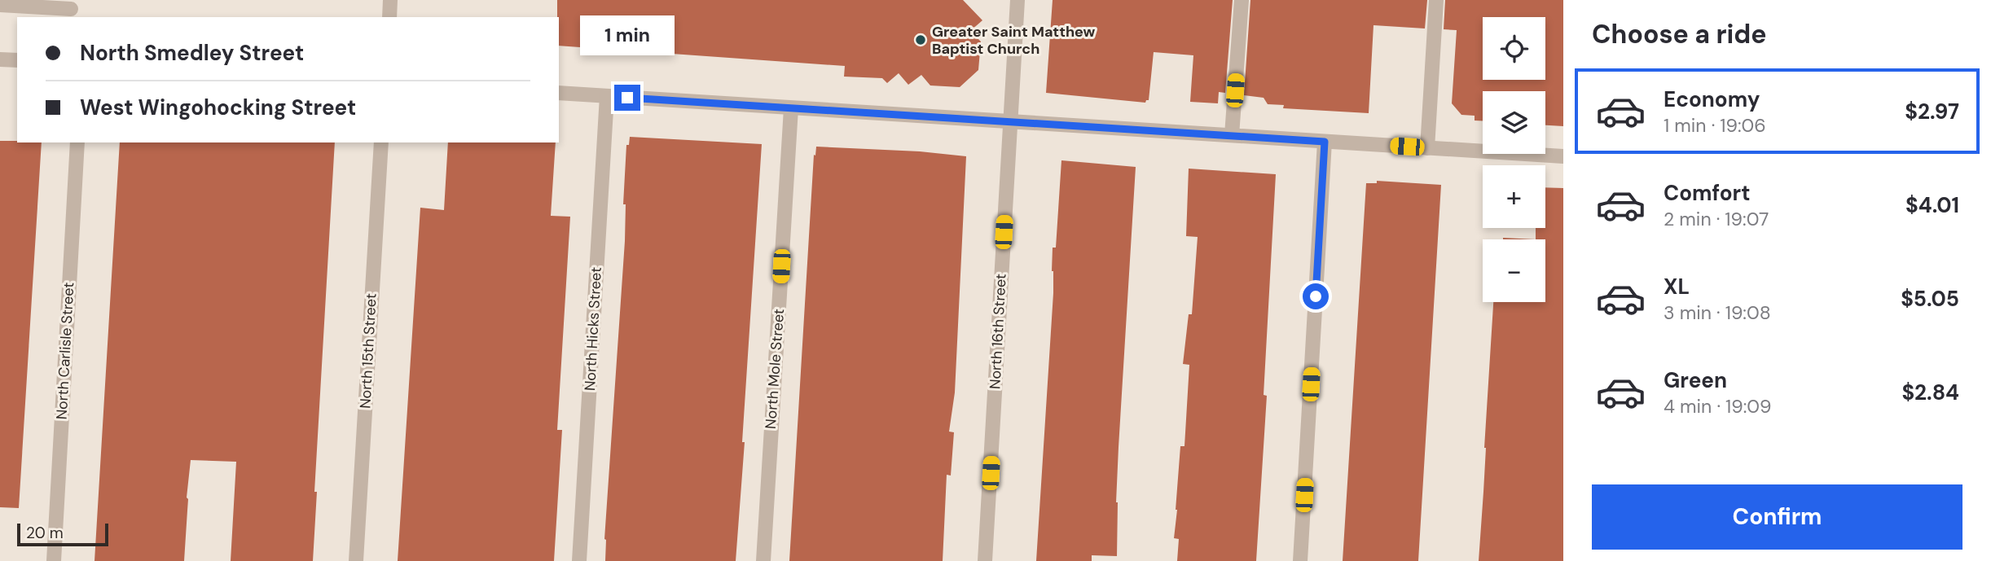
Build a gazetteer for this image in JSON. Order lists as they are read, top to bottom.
{
  "streets": {
    "street": [
      "North Hicks Street",
      "North 16th Street",
      "North Carlisle Street",
      "North 15th Street",
      "North Mole Street"
    ]
  },
  "places": ["Greater Saint Matthew Baptist Church"],
  "scale_bar": "20 m",
  "page": {
    "heading": "Choose a ride",
    "bubble": "1 min",
    "map_buttons": ["+", "−"],
    "banner": ["North Smedley Street", "West Wingohocking Street"],
    "list": [
      {
        "name": "Economy",
        "note": "1 min · 19:06",
        "value": "$2.97"
      },
      {
        "name": "Comfort",
        "note": "2 min · 19:07",
        "value": "$4.01"
      },
      {
        "name": "XL",
        "note": "3 min · 19:08",
        "value": "$5.05"
      },
      {
        "name": "Green",
        "note": "4 min · 19:09",
        "value": "$2.84"
      }
    ],
    "buttons": "Confirm",
    "scale": "20 m"
  }
}
